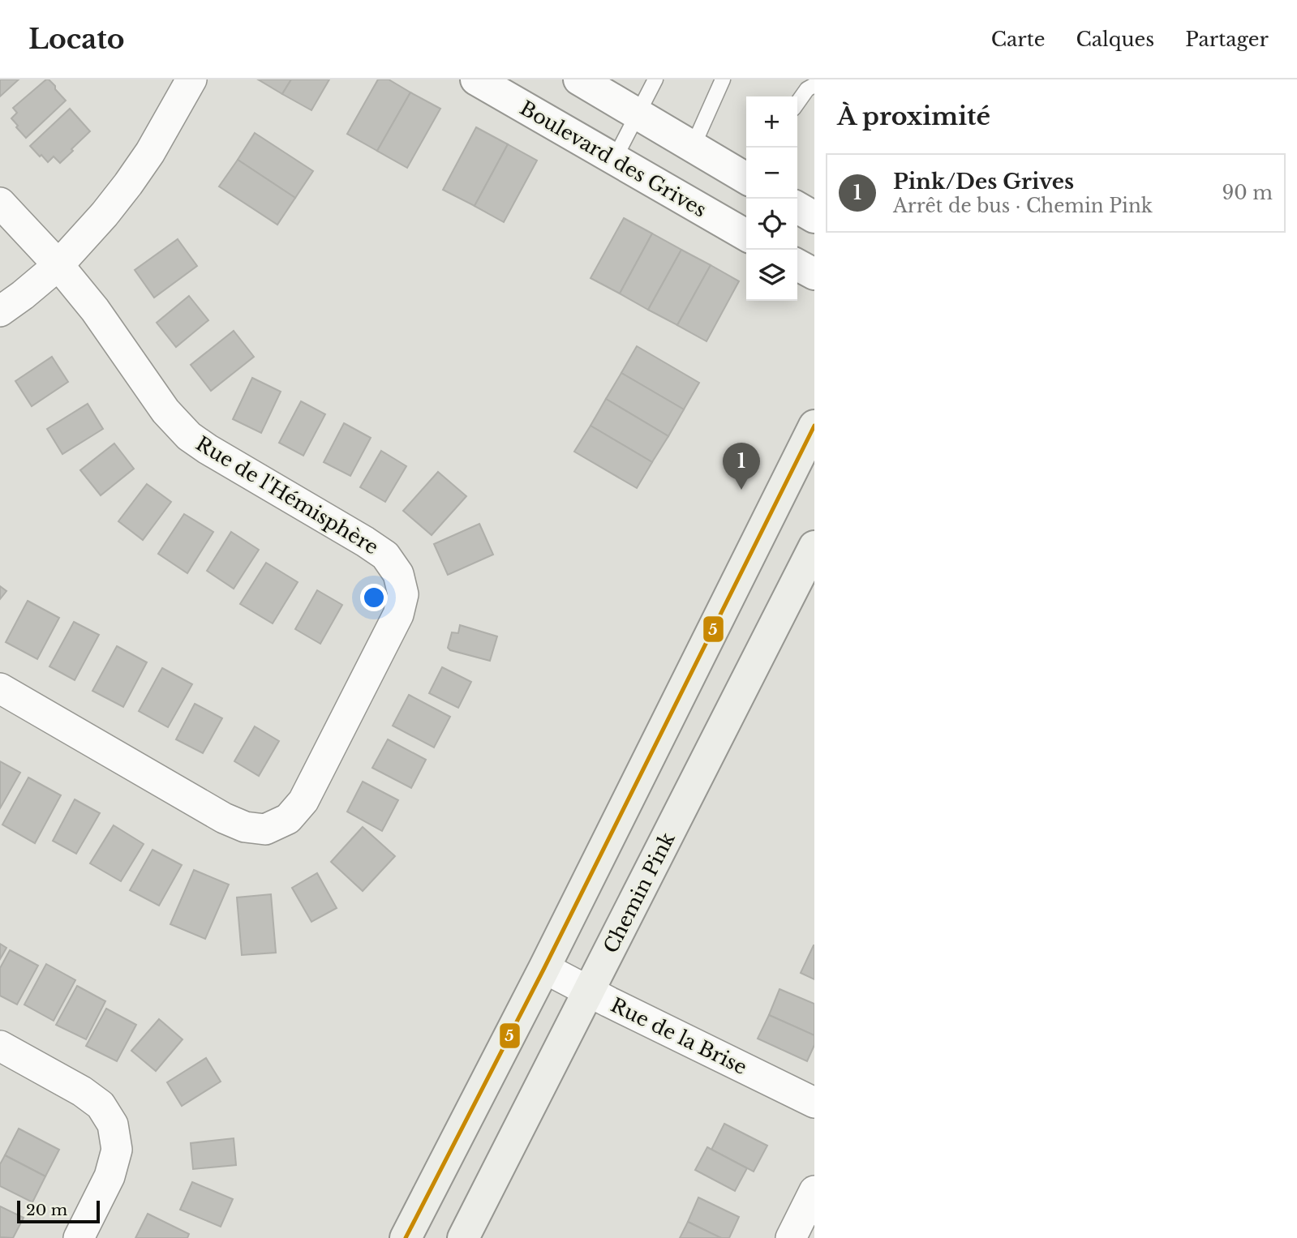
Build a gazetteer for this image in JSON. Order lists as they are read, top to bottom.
{
  "streets": {
    "main road": ["Chemin Pink"],
    "street": ["Boulevard des Grives", "Rue de l'Hémisphère", "Rue de la Brise"]
  },
  "crossings": [
    ["Chemin Pink", "Rue de la Brise"]
  ],
  "lines": ["transit line 5"],
  "scale_bar": "20 m",
  "page": {
    "header": "Locato",
    "nav": ["Carte", "Calques", "Partager"],
    "heading": "À proximité",
    "map_buttons": ["+", "−"],
    "list": [
      {
        "mark": "1",
        "name": "Pink/Des Grives",
        "note": "Arrêt de bus · Chemin Pink",
        "value": "90 m"
      }
    ],
    "pins": "1",
    "scale": "20 m"
  }
}
